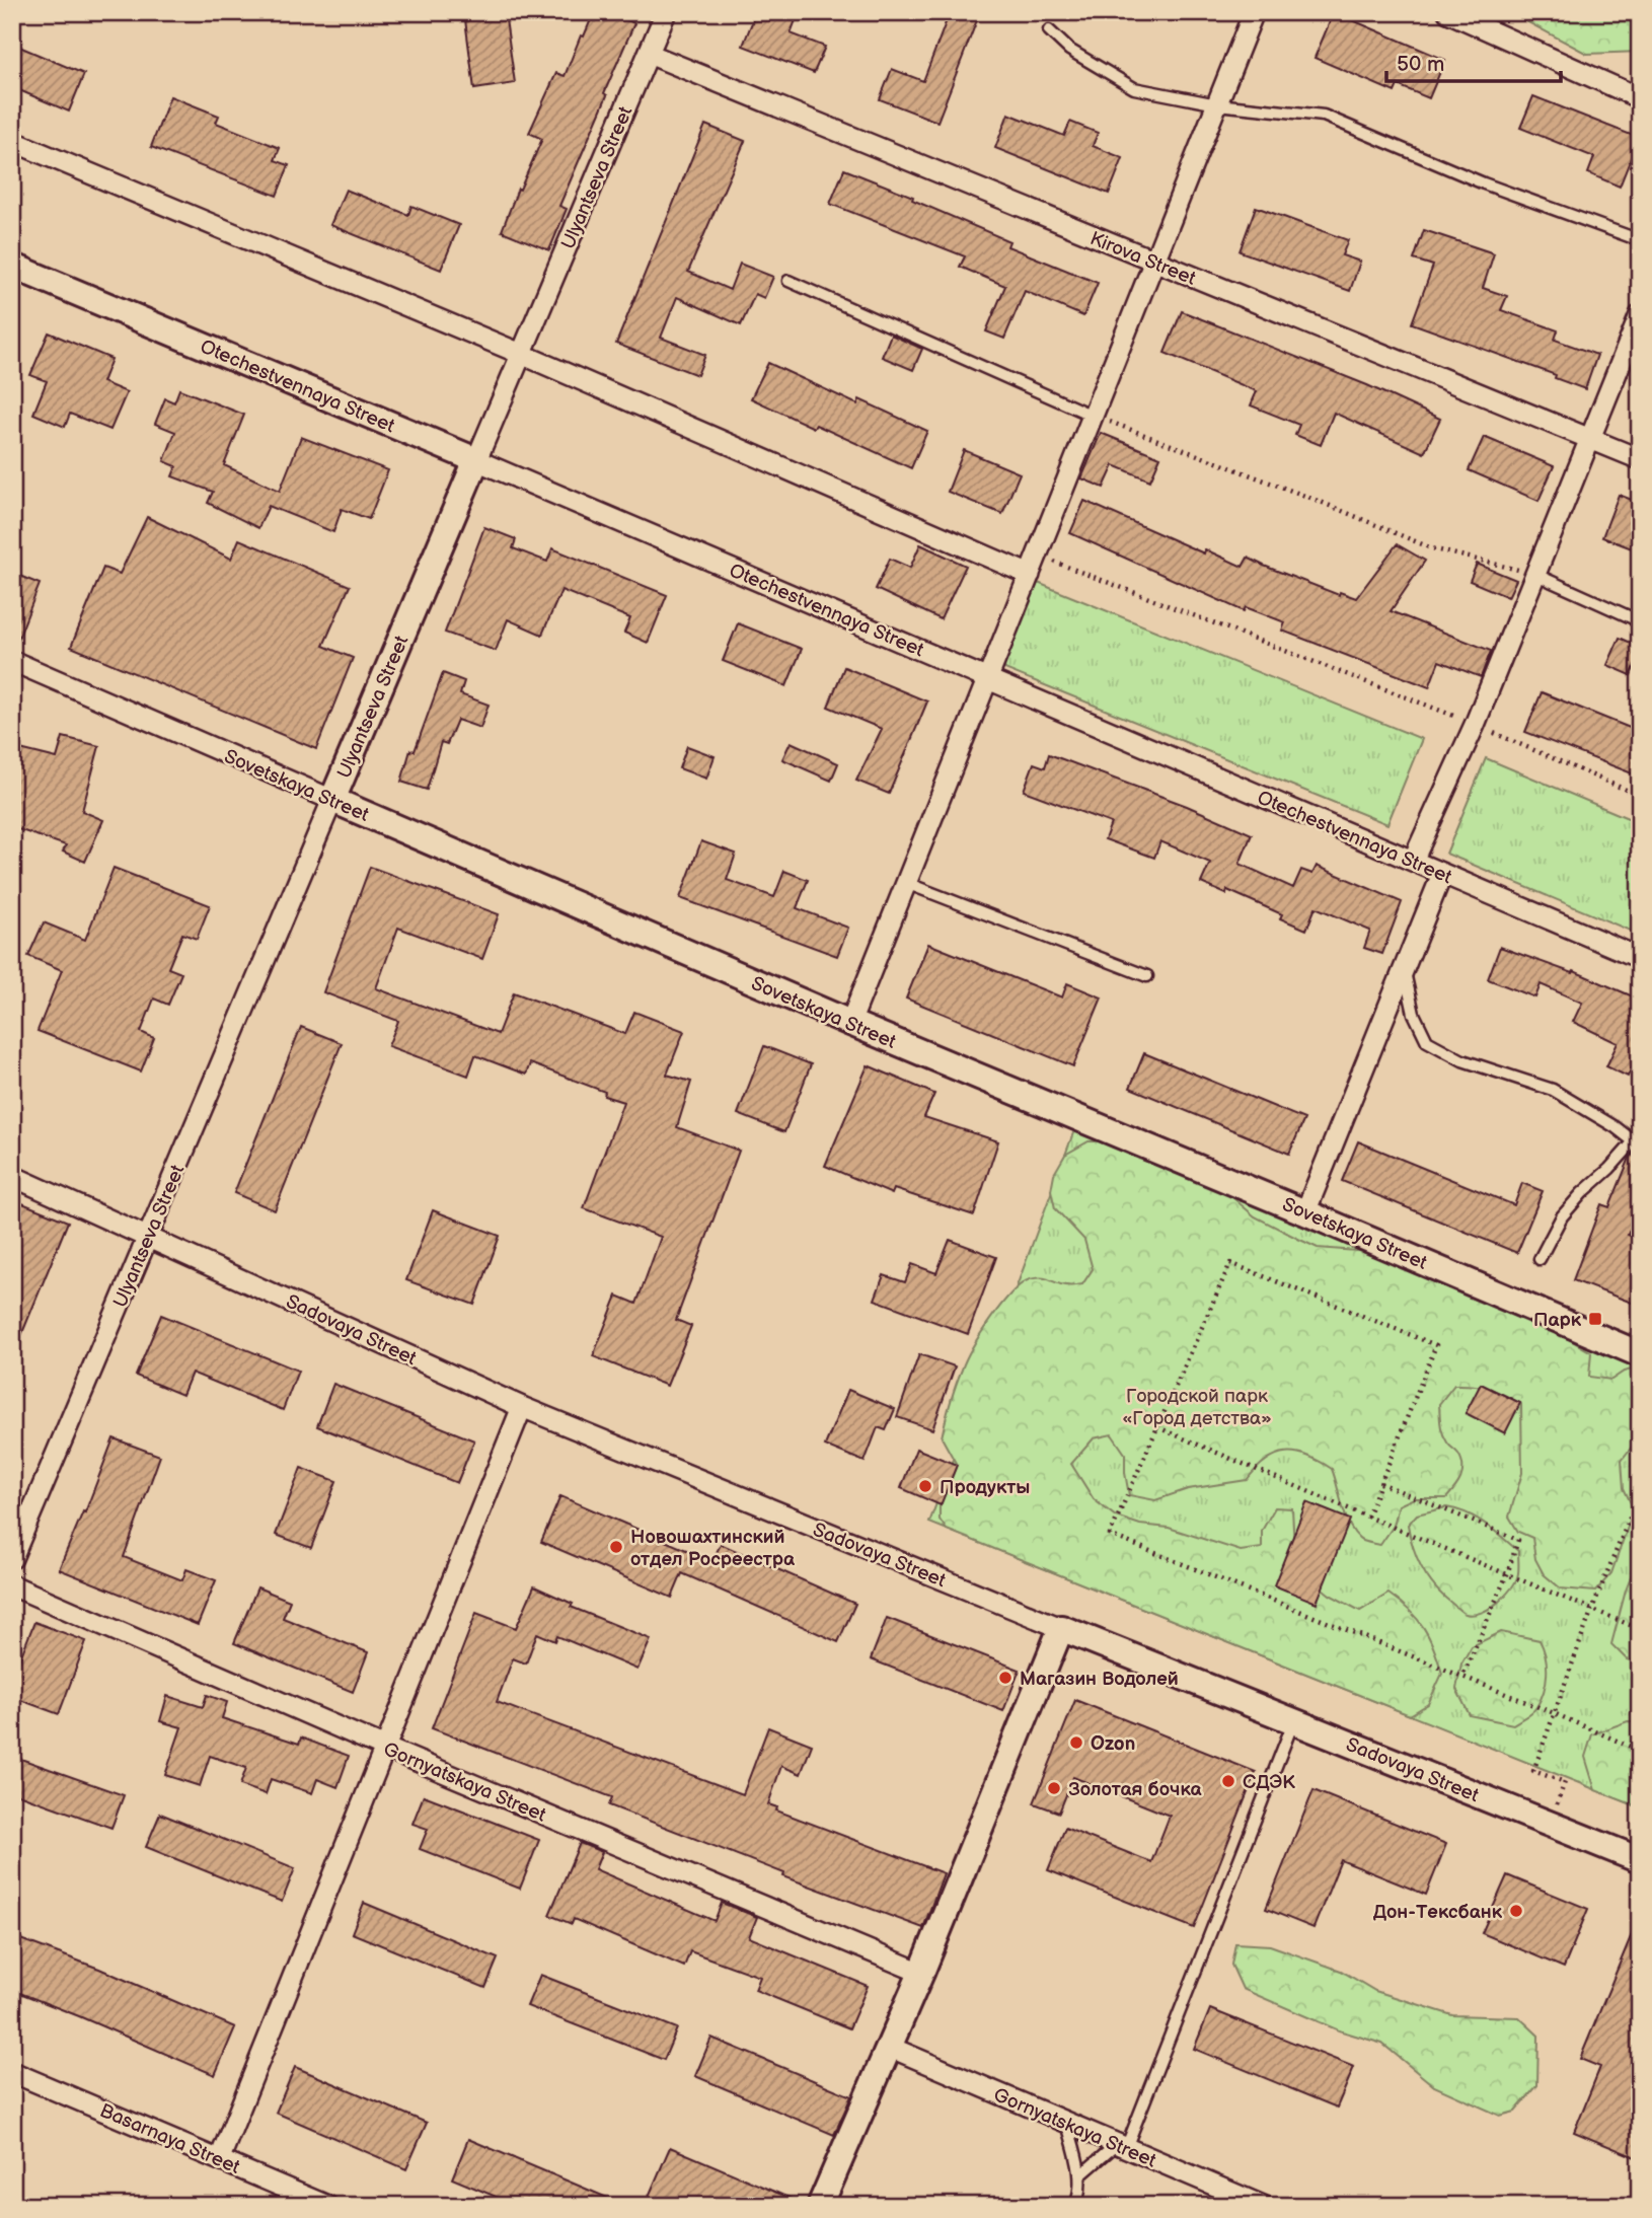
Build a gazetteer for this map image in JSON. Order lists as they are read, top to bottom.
{
  "streets": {
    "street": [
      "Ulyantseva Street",
      "Kirova Street",
      "Otechestvennaya Street",
      "Sovetskaya Street",
      "Sadovaya Street",
      "Gornyatskaya Street",
      "Basarnaya Street"
    ]
  },
  "crossings": [
    ["Ulyantseva Street", "Kirova Street"],
    ["Ulyantseva Street", "Otechestvennaya Street"],
    ["Ulyantseva Street", "Sovetskaya Street"],
    ["Ulyantseva Street", "Sadovaya Street"]
  ],
  "parks": ["Городской парк «Город детства»"],
  "places": {
    "transit": ["Парк"],
    "other": [
      "Продукты",
      "Новошахтинский отдел Росреестра",
      "Магазин Водолей",
      "Ozon",
      "СДЭК",
      "Золотая бочка",
      "Дон-Тексбанк"
    ]
  },
  "scale_bar": "50 m"
}
